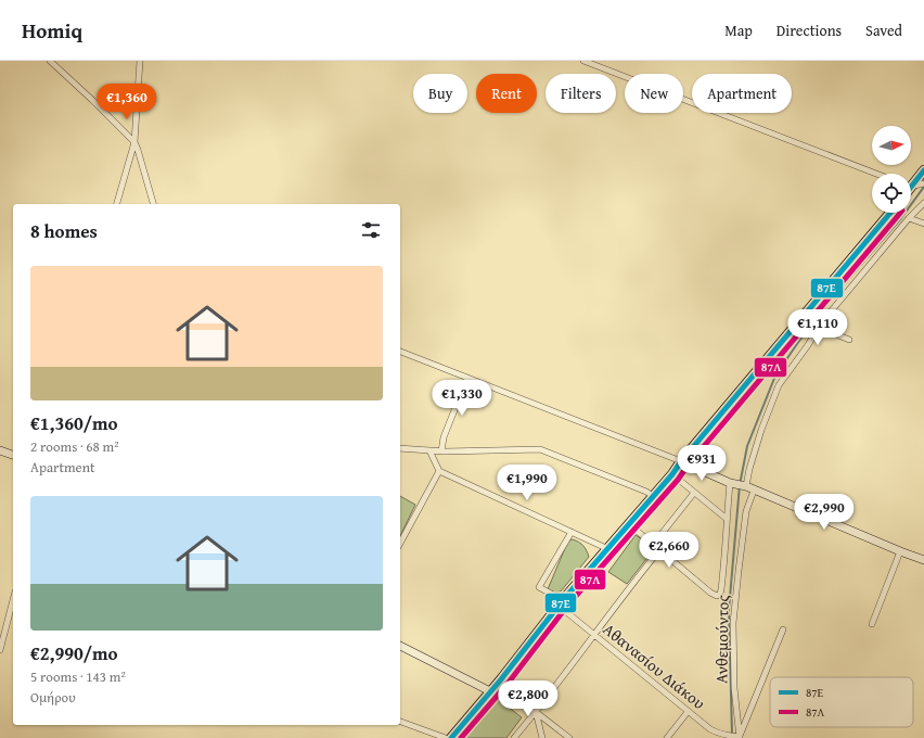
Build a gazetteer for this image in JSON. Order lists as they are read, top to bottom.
{
  "streets": {
    "street": ["Ανθεμούντος", "Αθανασίου Διάκου"]
  },
  "crossings": [
    ["Ανθεμούντος", "Αθανασίου Διάκου"]
  ],
  "lines": ["transit line 87Ε", "transit line 87Λ"],
  "legend": ["87Ε", "87Λ"],
  "north": "right",
  "page": {
    "header": "Homiq",
    "nav": ["Map", "Directions", "Saved"],
    "chip": [
      "Buy",
      "Rent",
      "Filters",
      "New",
      "Apartment"
    ],
    "price": [
      "€1,360",
      "€1,110",
      "€1,330",
      "€931",
      "€1,990",
      "€2,990",
      "€2,660",
      "€2,800"
    ],
    "heading": "8 homes",
    "list": [
      {
        "name": "€1,360/mo",
        "note": "2 rooms · 68 m² · Apartment"
      },
      {
        "name": "€2,990/mo",
        "note": "5 rooms · 143 m² · Ομήρου"
      }
    ]
  }
}
